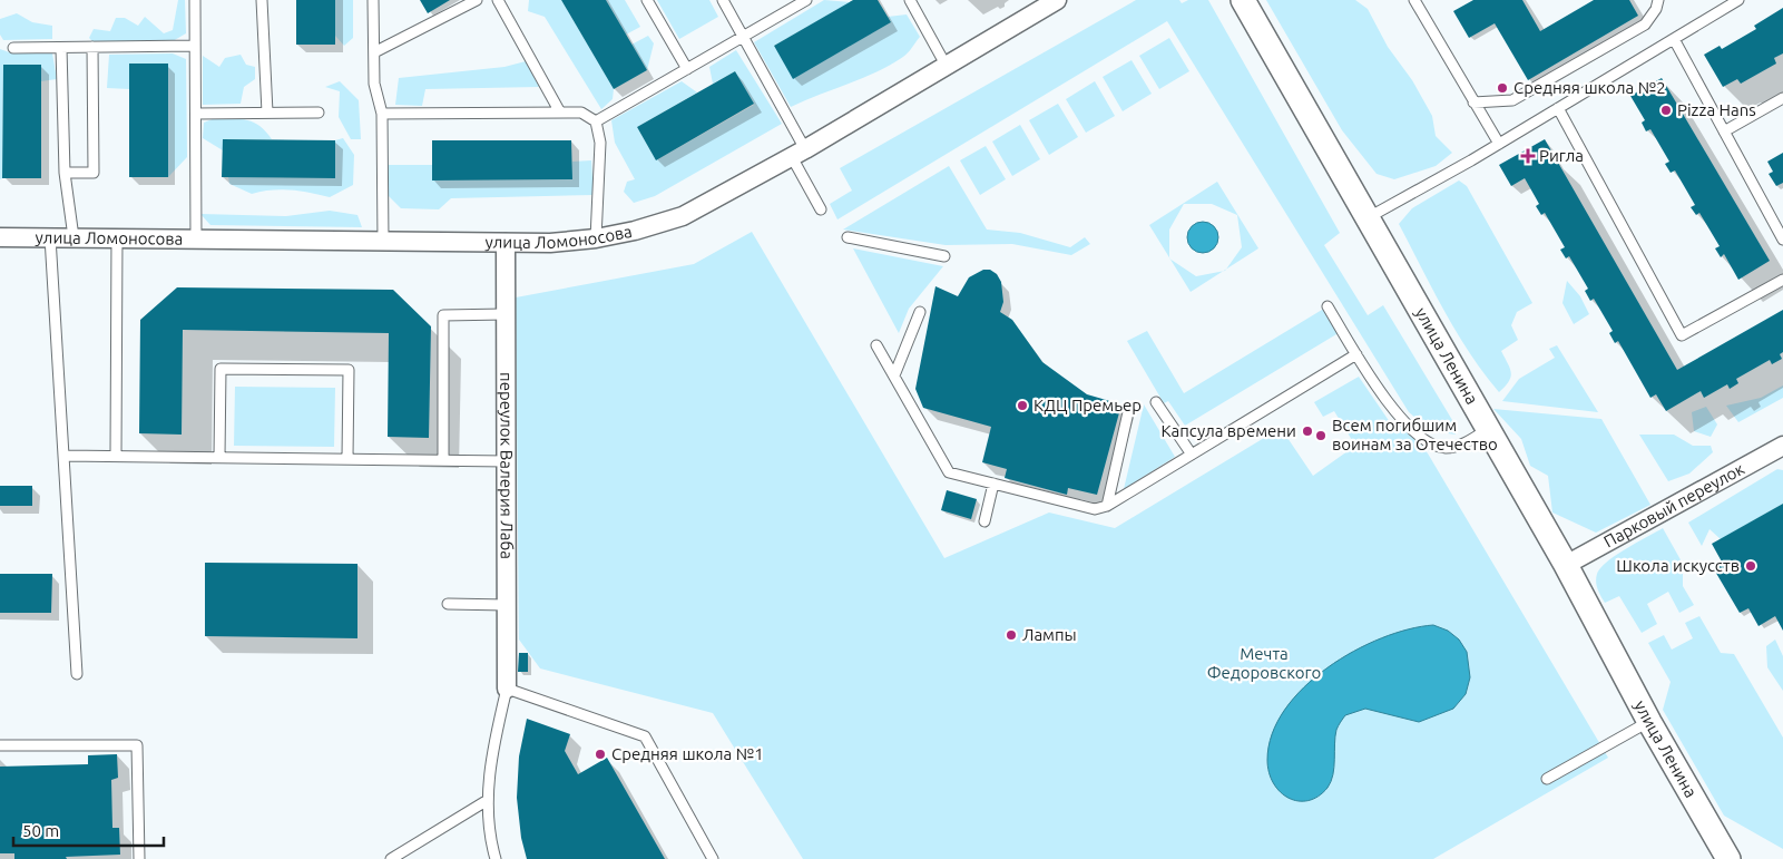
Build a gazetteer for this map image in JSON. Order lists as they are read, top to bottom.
{
  "streets": {
    "street": [
      "улица Ломоносова",
      "улица Ленина",
      "переулок Валерия Лаба",
      "Парковый переулок"
    ]
  },
  "crossings": [
    ["улица Ломоносова", "переулок Валерия Лаба"],
    ["улица Ленина", "Парковый переулок"]
  ],
  "parks": ["Мечта Федоровского"],
  "places": {
    "other": [
      "Средняя школа №2",
      "Pizza Hans",
      "КДЦ Премьер",
      "Капсула времени",
      "Всем погибшим воинам за Отечество",
      "Школа искусств",
      "Лампы",
      "Средняя школа №1"
    ],
    "health": ["Ригла"]
  },
  "scale_bar": "50 m"
}
